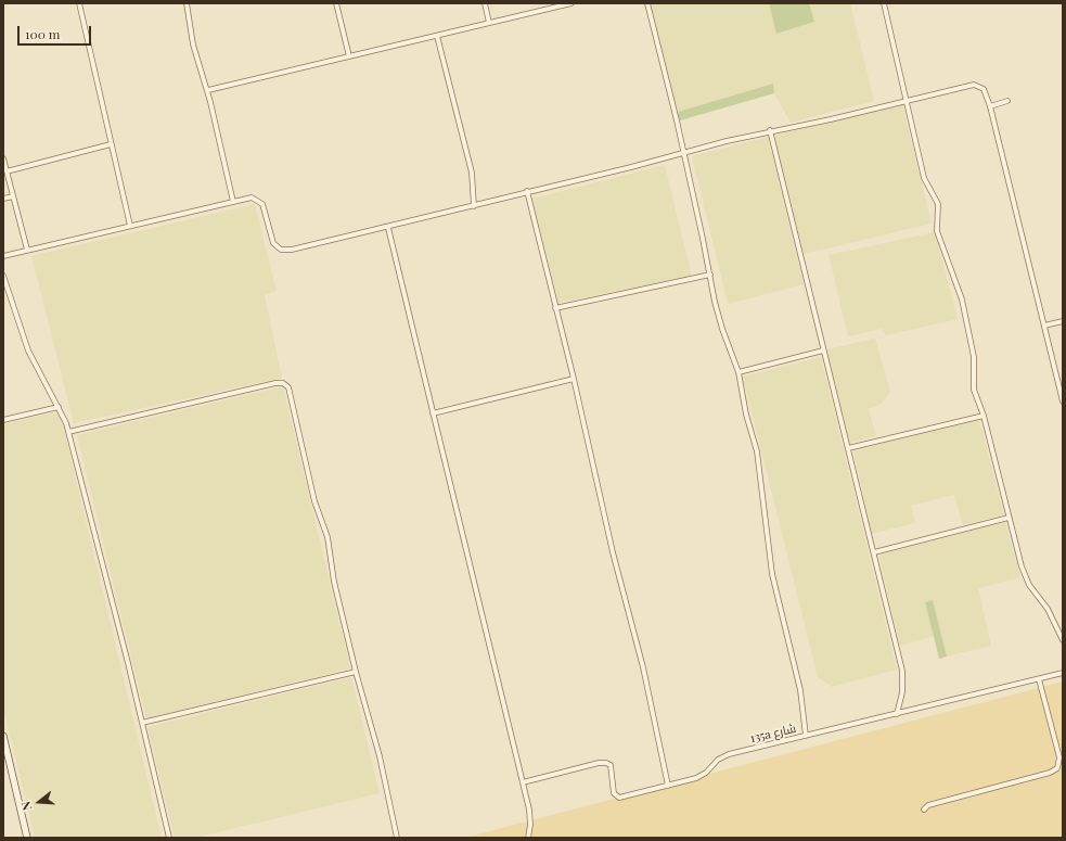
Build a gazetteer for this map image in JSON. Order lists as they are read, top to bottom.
{
  "streets": {
    "street": ["135a شارع"]
  },
  "scale_bar": "100 m",
  "north": "left"
}
